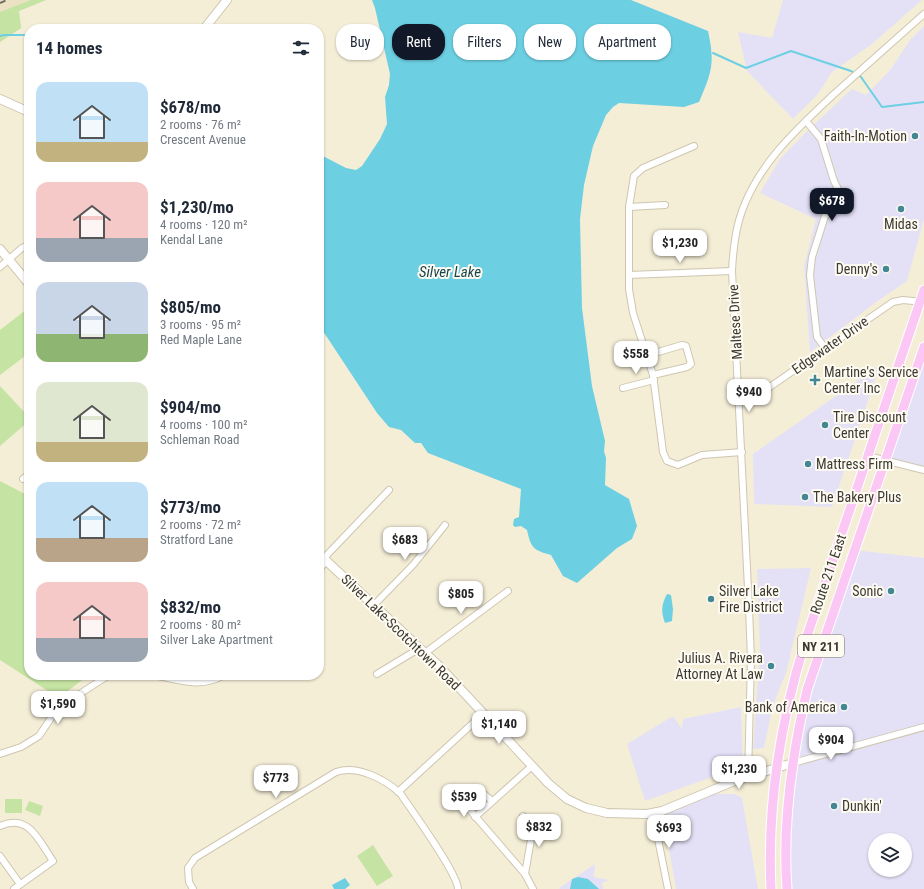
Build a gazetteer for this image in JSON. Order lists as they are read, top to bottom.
{
  "streets": {
    "main road": ["Route 211 East", "NY 211"],
    "street": ["Maltese Drive", "Edgewater Drive", "Silver Lake-Scotchtown Road"]
  },
  "crossings": [
    ["Maltese Drive", "Edgewater Drive"],
    ["Maltese Drive", "Silver Lake-Scotchtown Road"],
    ["Edgewater Drive", "Route 211 East"],
    ["Route 211 East", "Silver Lake-Scotchtown Road"]
  ],
  "water": ["Silver Lake"],
  "places": {
    "other": [
      "Faith-In-Motion",
      "Midas",
      "Denny's",
      "Tire Discount Center",
      "Mattress Firm",
      "The Bakery Plus",
      "Sonic",
      "Silver Lake Fire District",
      "Julius A. Rivera Attorney At Law",
      "Bank of America",
      "Dunkin'"
    ],
    "health": ["Martine's Service Center Inc"]
  },
  "page": {
    "chip": [
      "Buy",
      "Rent",
      "Filters",
      "New",
      "Apartment"
    ],
    "heading": "14 homes",
    "list": [
      {
        "name": "$678/mo",
        "note": "2 rooms · 76 m² · Crescent Avenue"
      },
      {
        "name": "$1,230/mo",
        "note": "4 rooms · 120 m² · Kendal Lane"
      },
      {
        "name": "$805/mo",
        "note": "3 rooms · 95 m² · Red Maple Lane"
      },
      {
        "name": "$904/mo",
        "note": "4 rooms · 100 m² · Schleman Road"
      },
      {
        "name": "$773/mo",
        "note": "2 rooms · 72 m² · Stratford Lane"
      },
      {
        "name": "$832/mo",
        "note": "2 rooms · 80 m² · Silver Lake Apartment"
      }
    ],
    "price": [
      "$678",
      "$1,230",
      "$558",
      "$940",
      "$683",
      "$805",
      "$1,590",
      "$1,140",
      "$904",
      "$1,230",
      "$773",
      "$539",
      "$832",
      "$693"
    ]
  }
}
